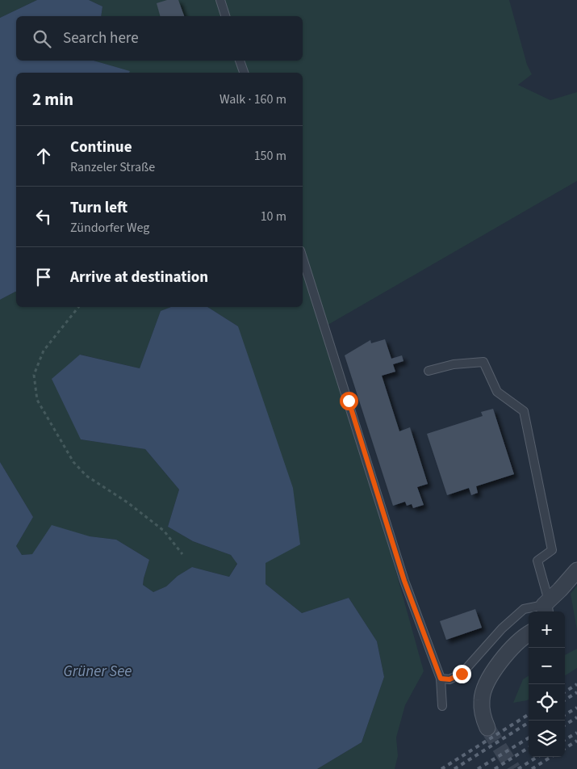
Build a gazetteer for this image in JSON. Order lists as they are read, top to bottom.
{
  "water": ["Grüner See"],
  "page": {
    "search": "Search here",
    "heading": ["2 min", "Walk · 160 m"],
    "list": [
      ["Continue", "Ranzeler Straße", "150 m"],
      ["Turn left", "Zündorfer Weg", "10 m"],
      "Arrive at destination"
    ],
    "map_buttons": ["+", "−"]
  }
}
